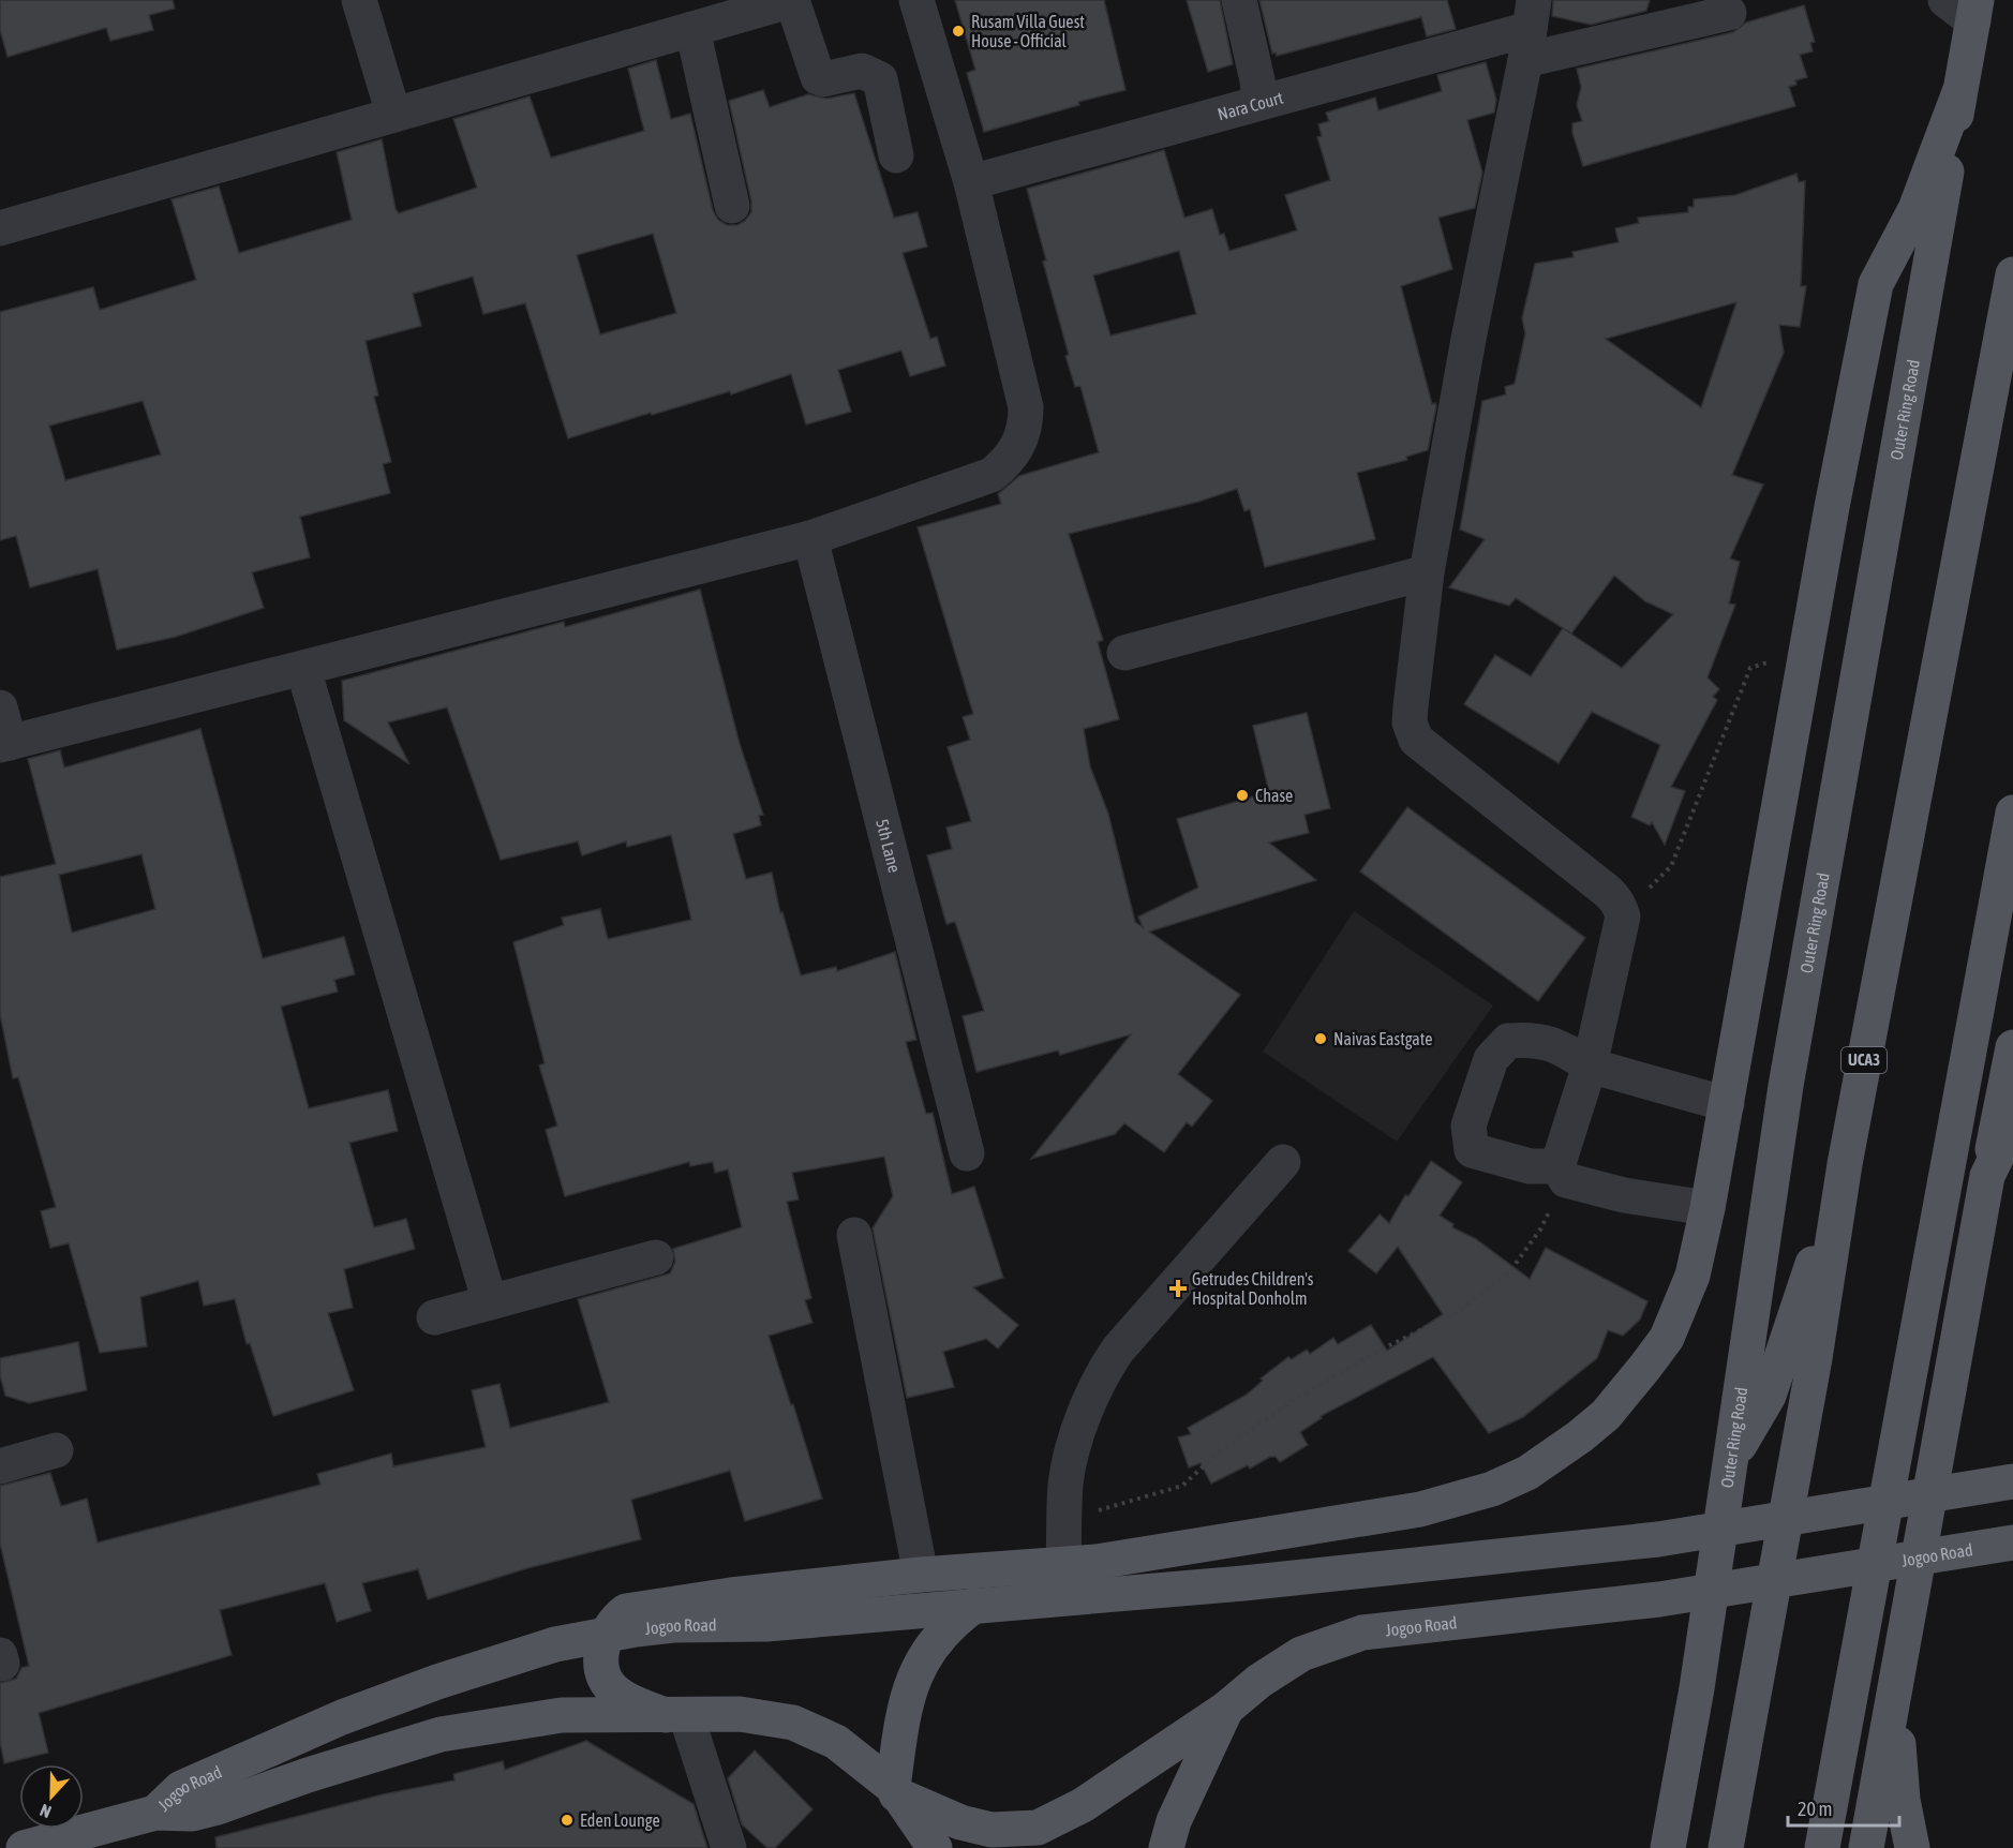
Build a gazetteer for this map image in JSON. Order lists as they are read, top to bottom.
{
  "streets": {
    "main road": ["Outer Ring Road", "UCA3", "Jogoo Road"],
    "street": ["Nara Court", "5th Lane"]
  },
  "places": {
    "other": [
      "Rusam Villa Guest House - Official",
      "Chase",
      "Naivas Eastgate",
      "Eden Lounge"
    ],
    "health": ["Getrudes Children's Hospital Donholm"]
  },
  "scale_bar": "20 m",
  "north": "bottom"
}
